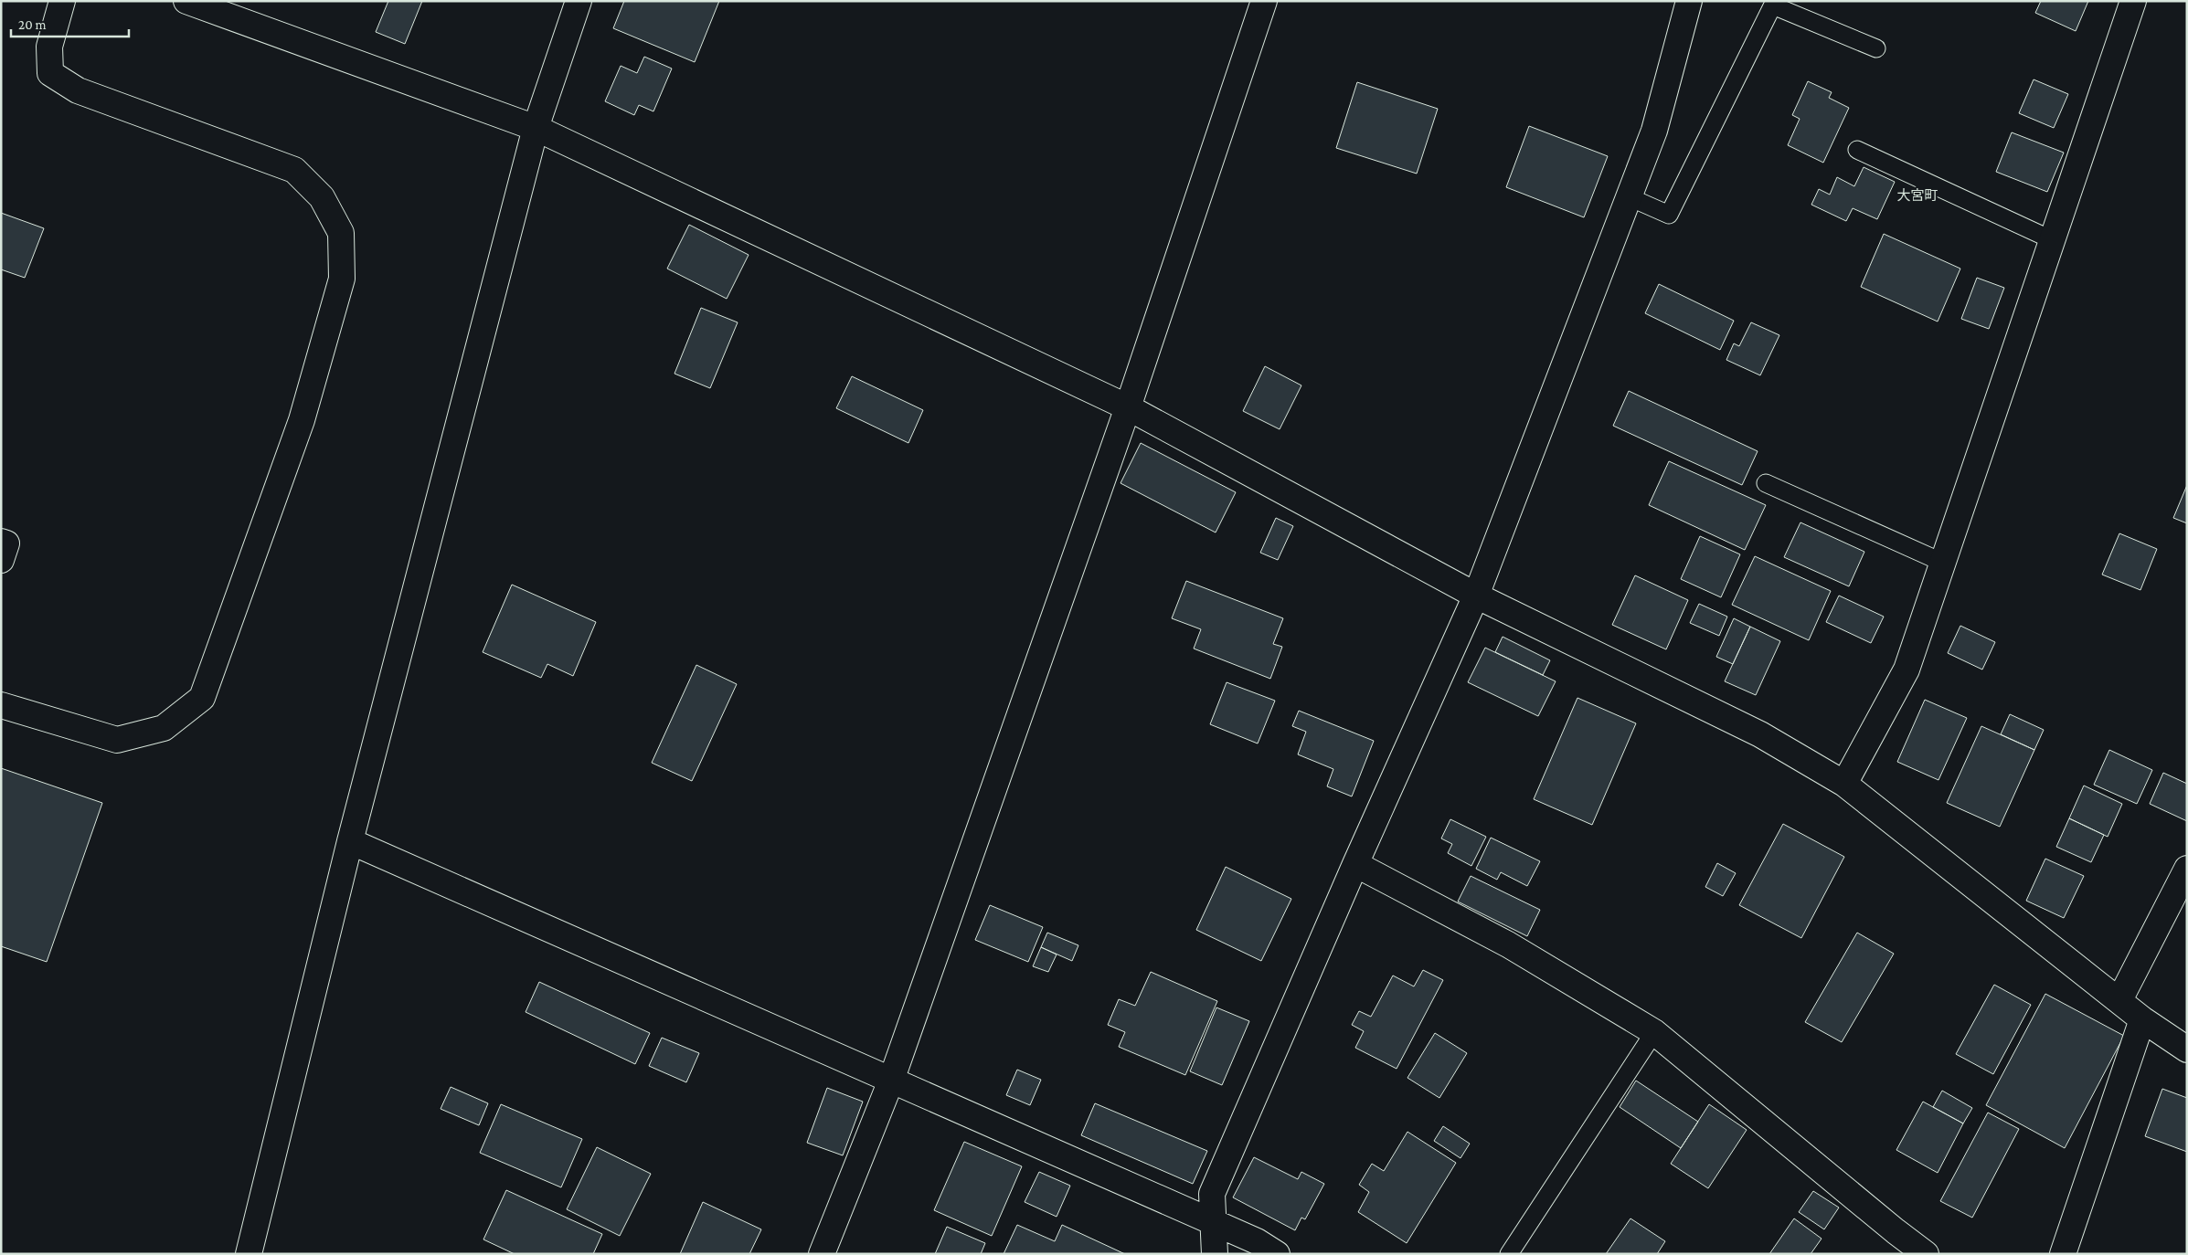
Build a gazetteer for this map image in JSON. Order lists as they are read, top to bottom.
{
  "districts": ["大宮町"],
  "scale_bar": "20 m"
}
